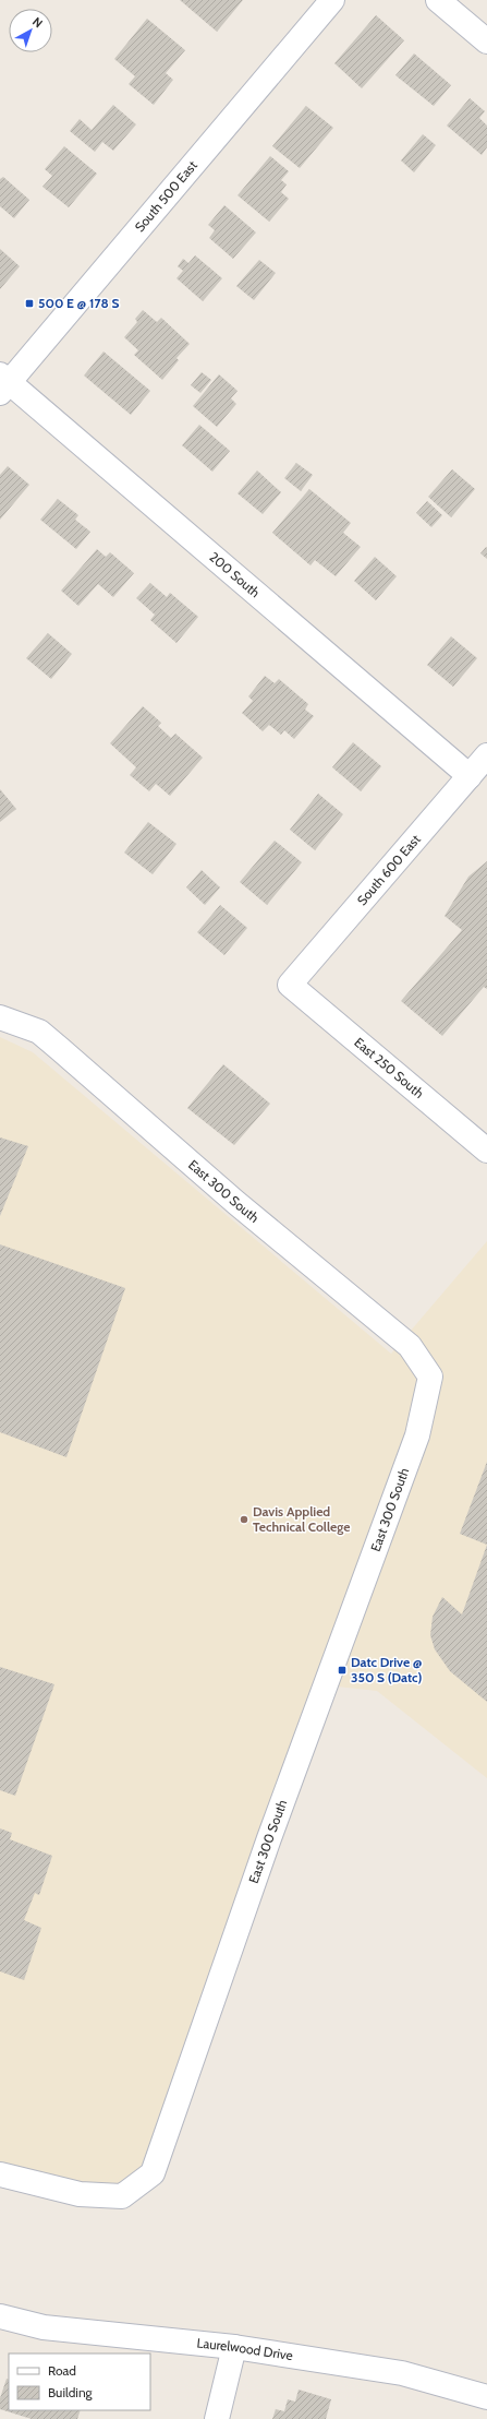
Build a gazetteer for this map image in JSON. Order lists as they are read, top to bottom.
{
  "streets": {
    "street": [
      "South 500 East",
      "200 South",
      "South 600 East",
      "East 250 South",
      "East 300 South",
      "Laurelwood Drive"
    ]
  },
  "crossings": [
    ["South 500 East", "200 South"],
    ["200 South", "South 600 East"],
    ["South 600 East", "East 250 South"]
  ],
  "places": {
    "transit": ["500 E @ 178 S", "Datc Drive @ 350 S (Datc)"],
    "other": ["Davis Applied Technical College"]
  },
  "legend": ["Road", "Building"],
  "north": "top right"
}
